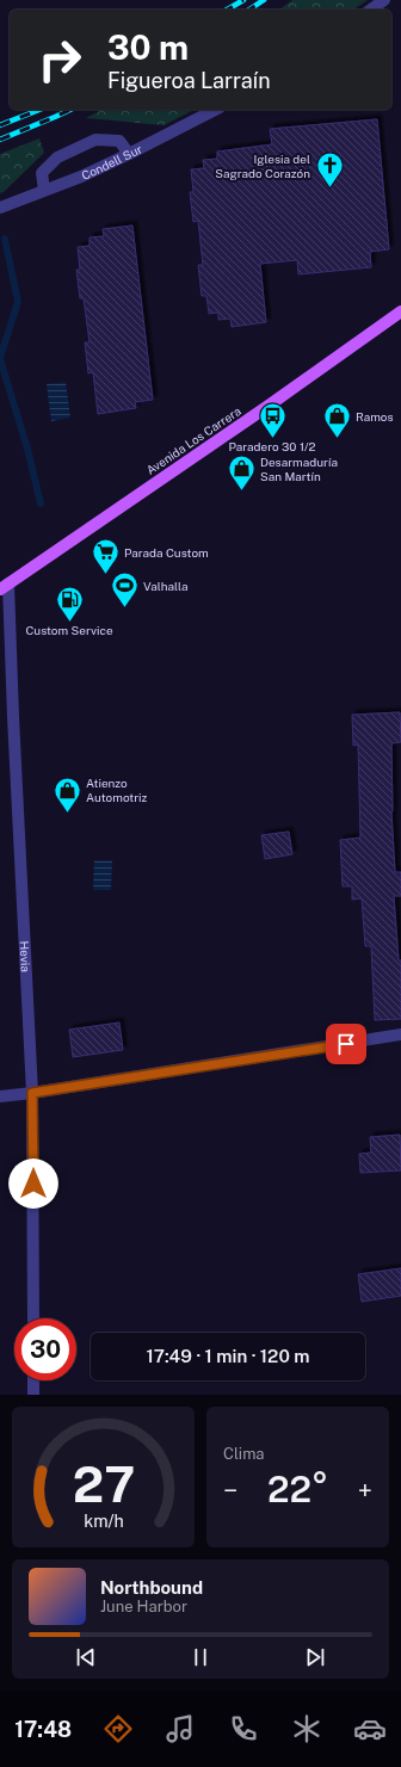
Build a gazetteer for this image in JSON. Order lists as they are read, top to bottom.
{
  "streets": {
    "main road": ["Avenida Los Carrera"],
    "street": ["Condell Sur", "Hevia"]
  },
  "crossings": [
    ["Avenida Los Carrera", "Hevia"]
  ],
  "places": {
    "church": ["Iglesia del Sagrado Corazón"],
    "bus stop": ["Paradero 30 1/2"],
    "shop": ["Ramos", "Desarmaduría San Martín", "Atienzo Automotriz"],
    "supermarket": ["Parada Custom"],
    "sports": ["Valhalla"],
    "fuel station": ["Custom Service"]
  },
  "page": {
    "turn": ["30 m", "Figueroa Larraín"],
    "limit": "30",
    "trip": "17:49 · 1 min · 120 m",
    "tile": "Clima",
    "heat": ["−", "22°", "+"],
    "song": ["Northbound", "June Harbor"],
    "tabs": "17:48",
    "gauge": ["27", "km/h"]
  }
}
